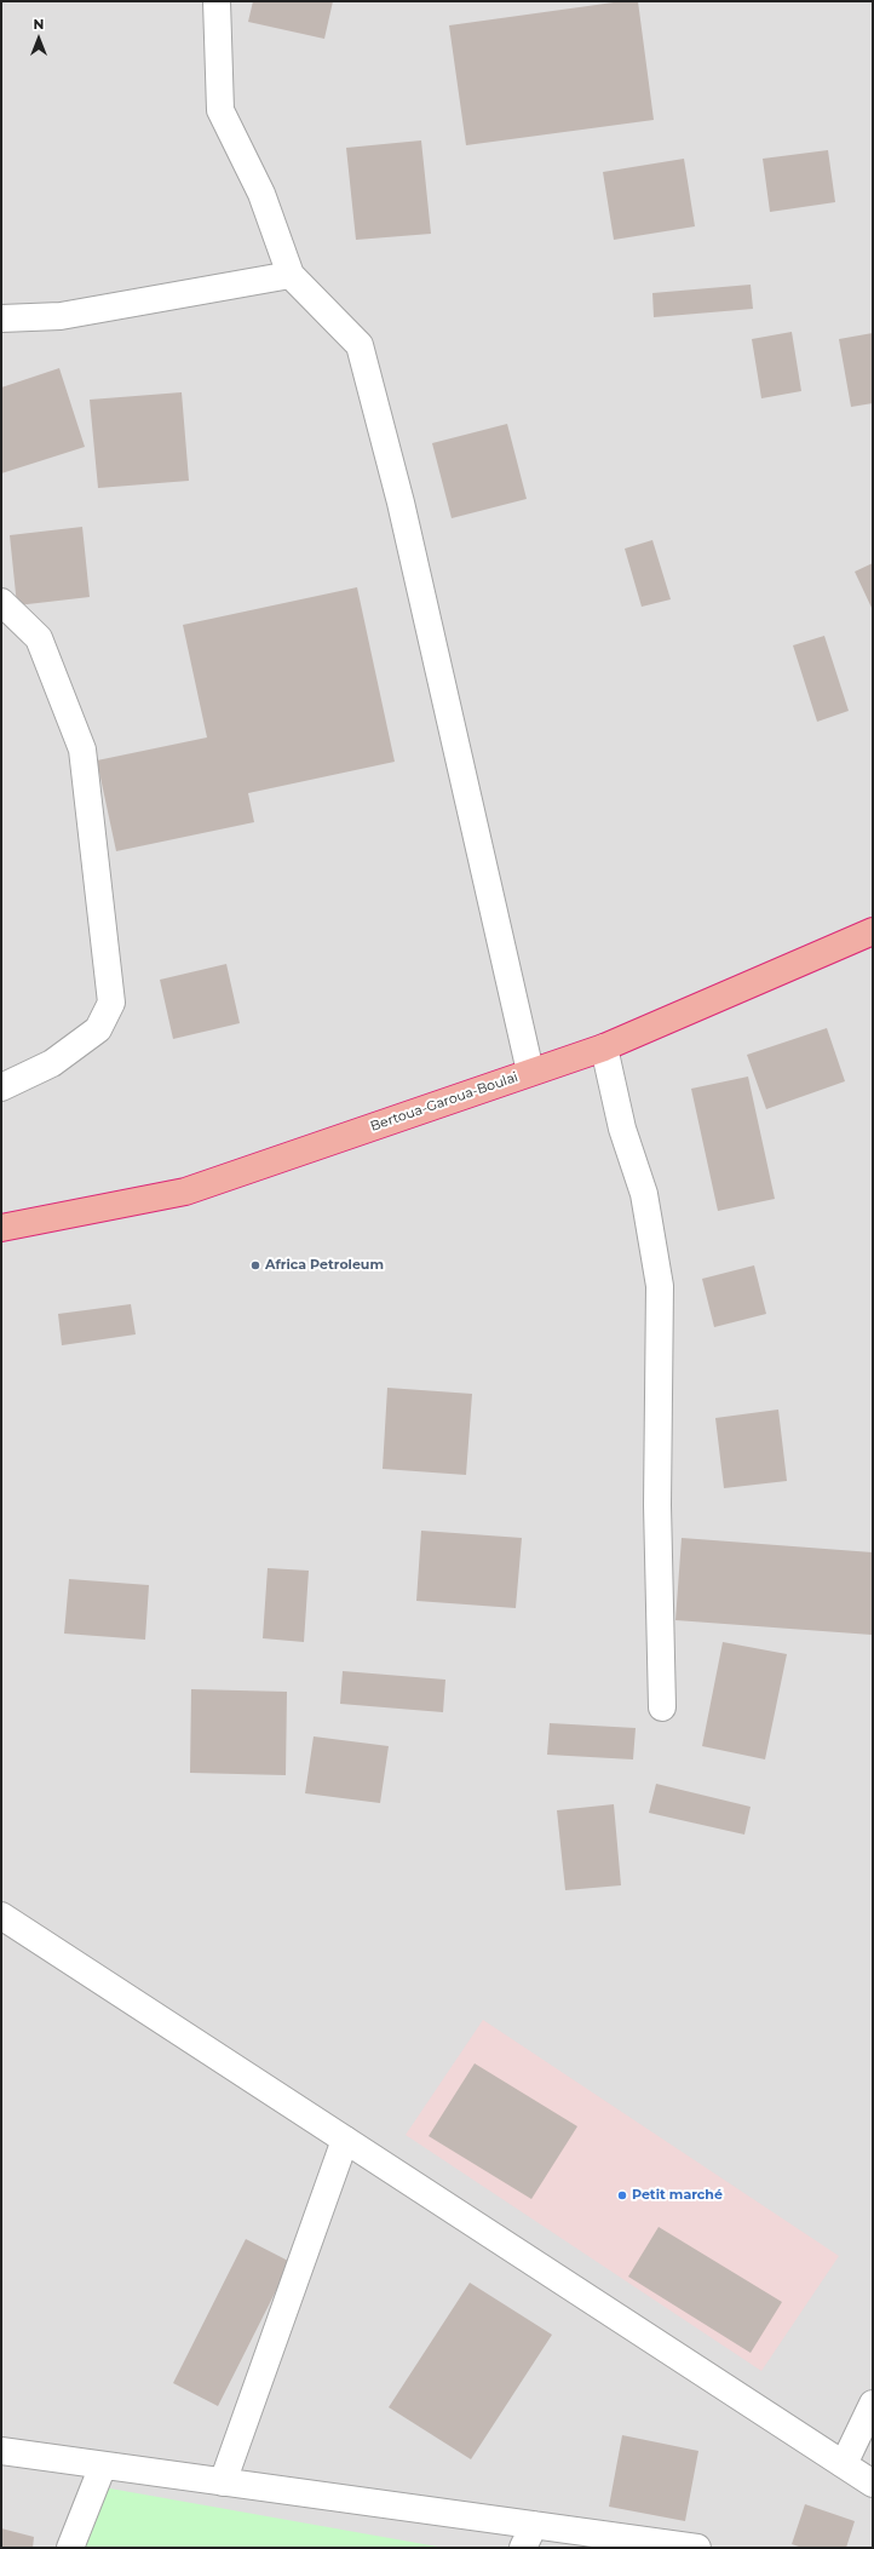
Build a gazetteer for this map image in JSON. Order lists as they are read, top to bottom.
{
  "streets": {
    "highway": ["Bertoua-Garoua-Boulai"]
  },
  "places": ["Africa Petroleum", "Petit marché"],
  "north": "top"
}
